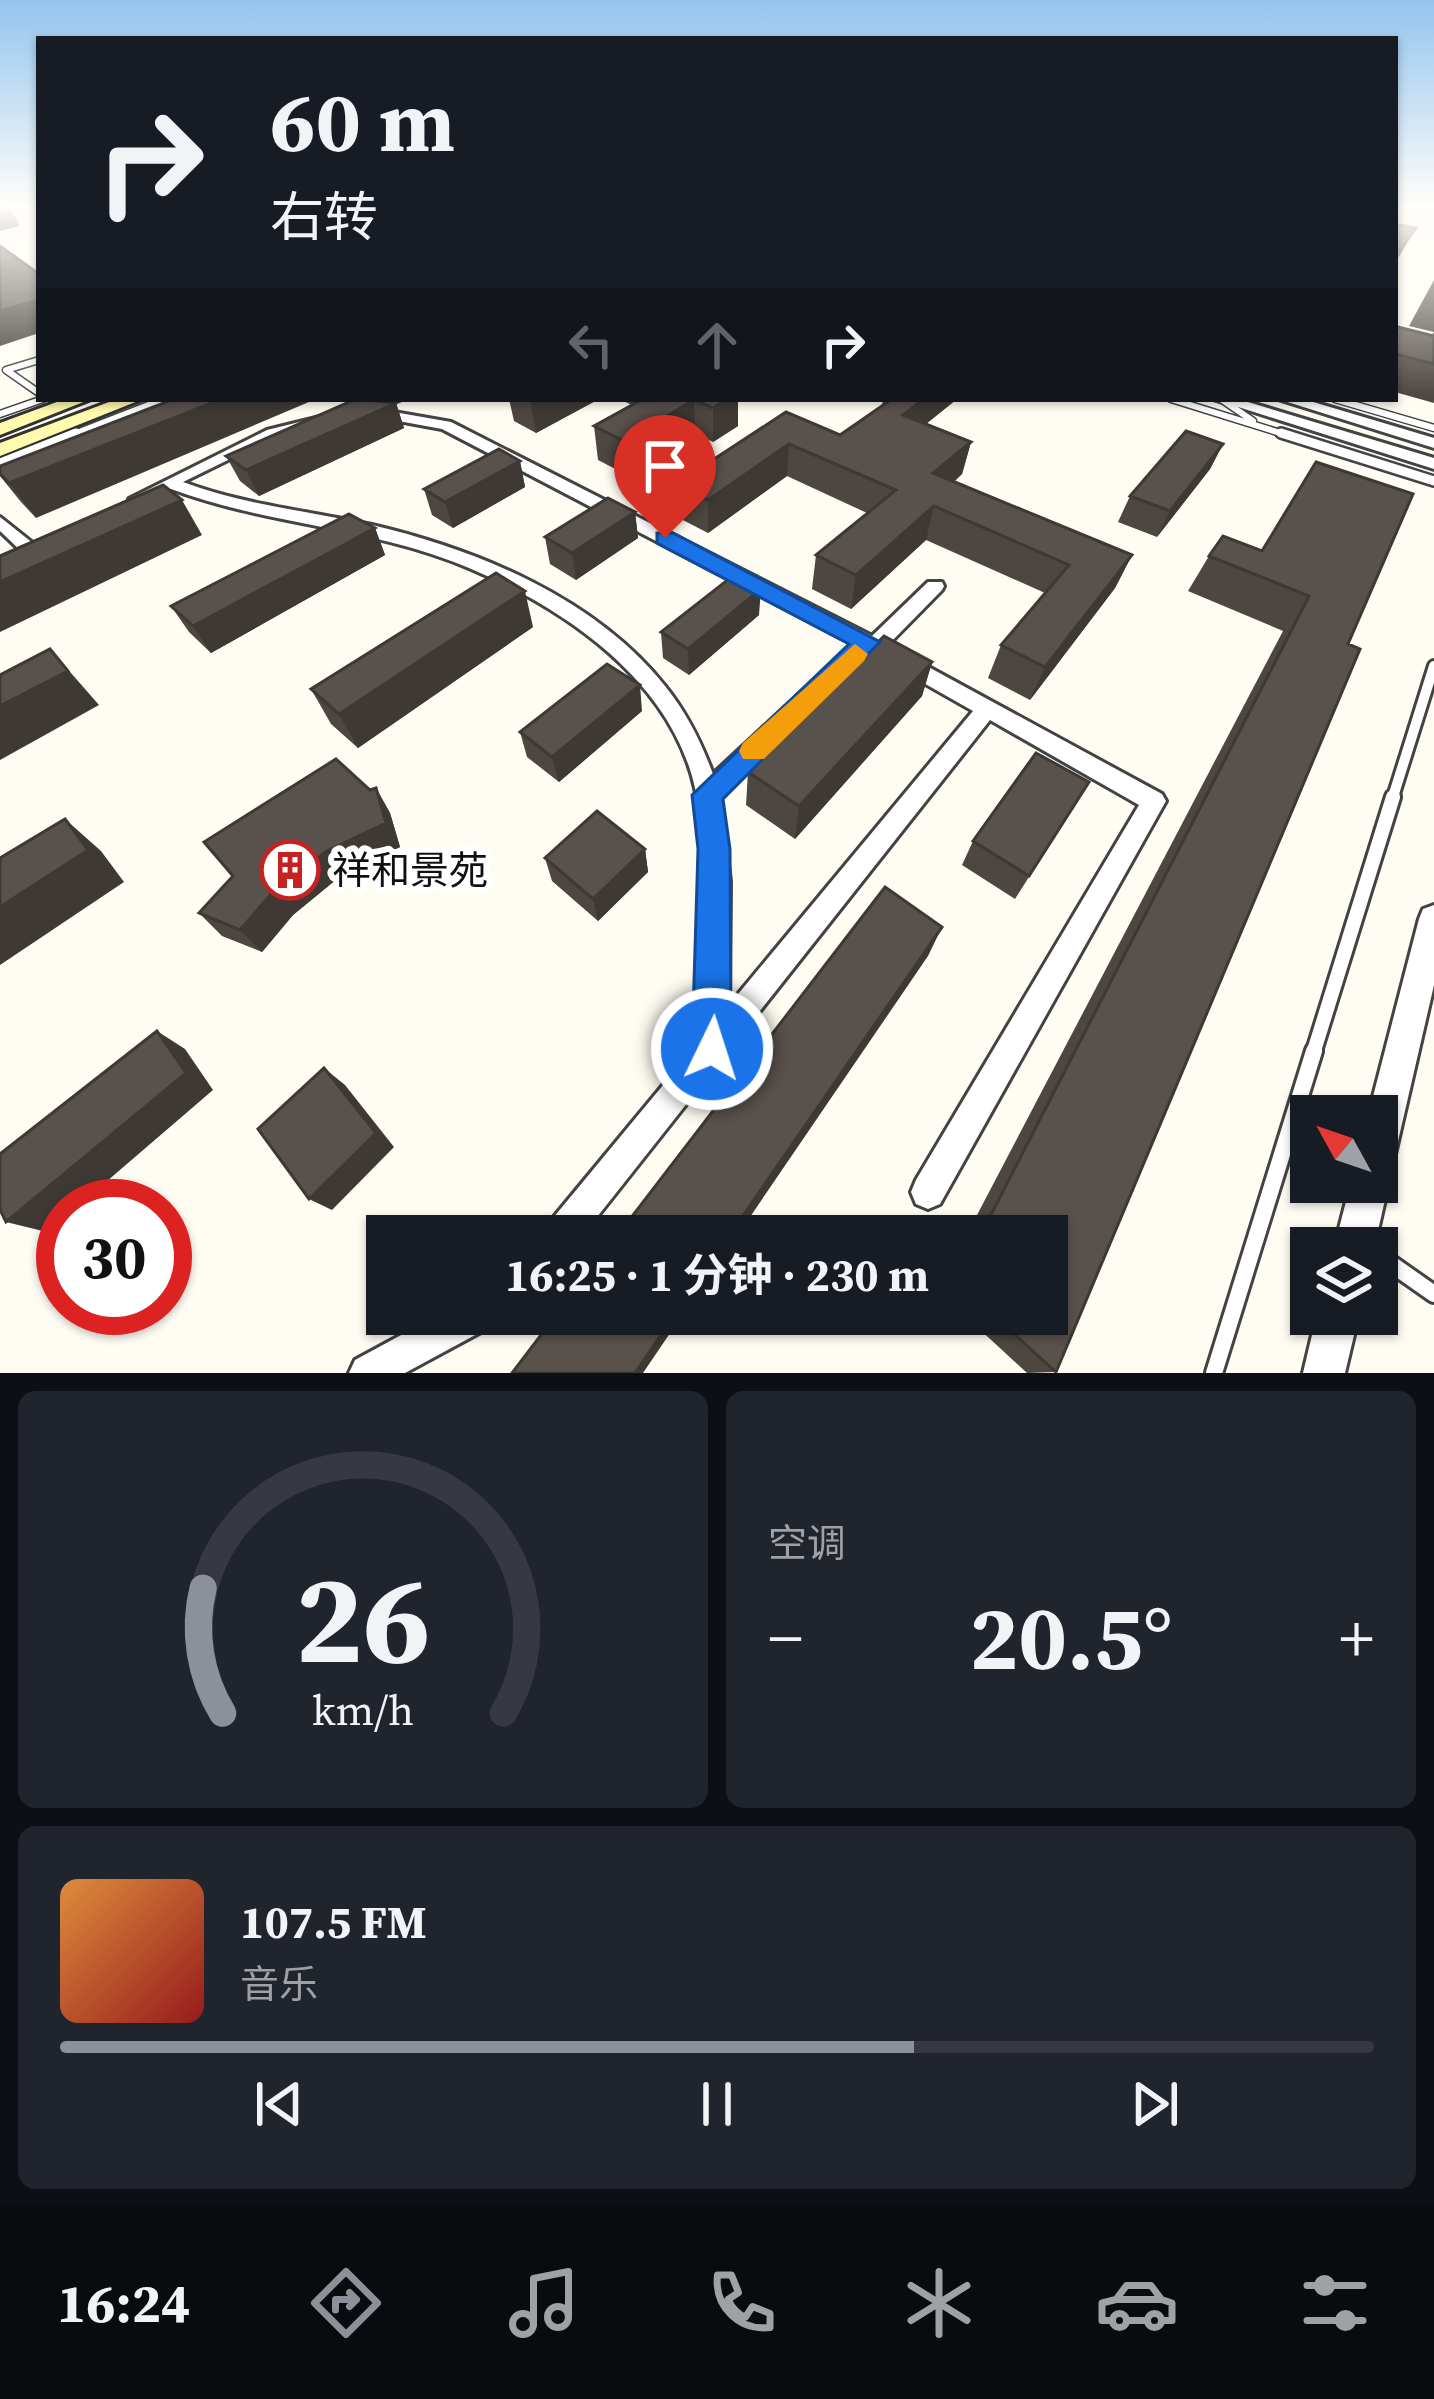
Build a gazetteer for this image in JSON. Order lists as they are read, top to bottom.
{
  "places": {
    "building": ["祥和景苑"]
  },
  "north": "top left",
  "page": {
    "turn": ["60 m", "右转"],
    "limit": "30",
    "trip": "16:25 · 1 分钟 · 230 m",
    "tile": "空调",
    "heat": ["−", "20.5°", "+"],
    "song": ["107.5 FM", "音乐"],
    "tabs": "16:24",
    "gauge": ["26", "km/h"]
  }
}
